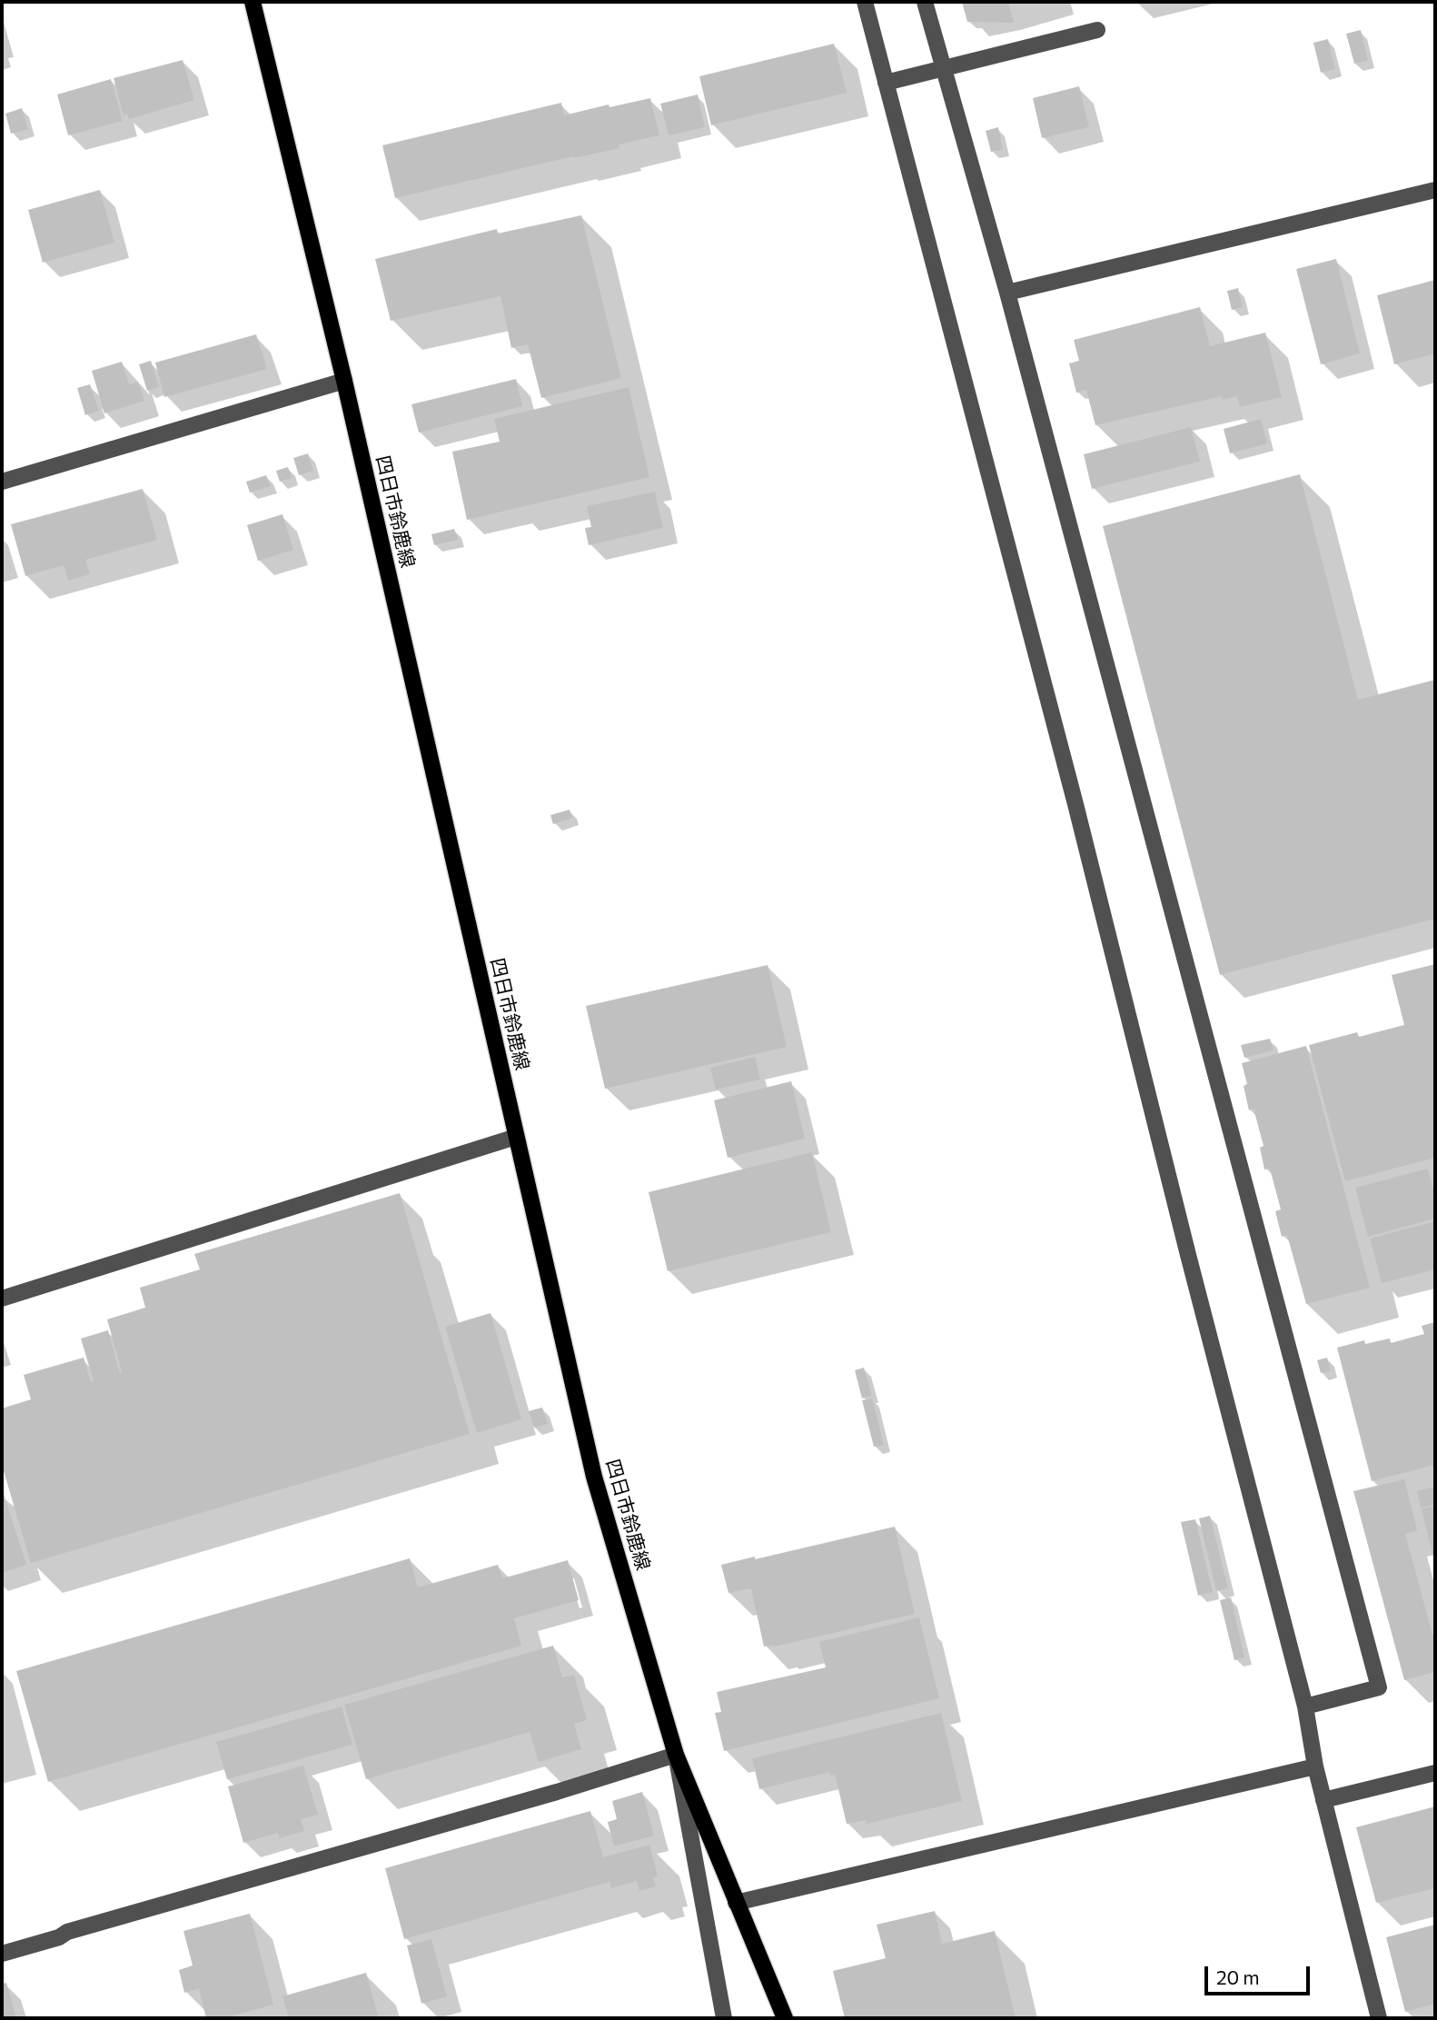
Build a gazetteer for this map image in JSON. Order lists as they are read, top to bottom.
{
  "streets": {
    "main road": ["四日市鈴鹿線"]
  },
  "scale_bar": "20 m"
}
